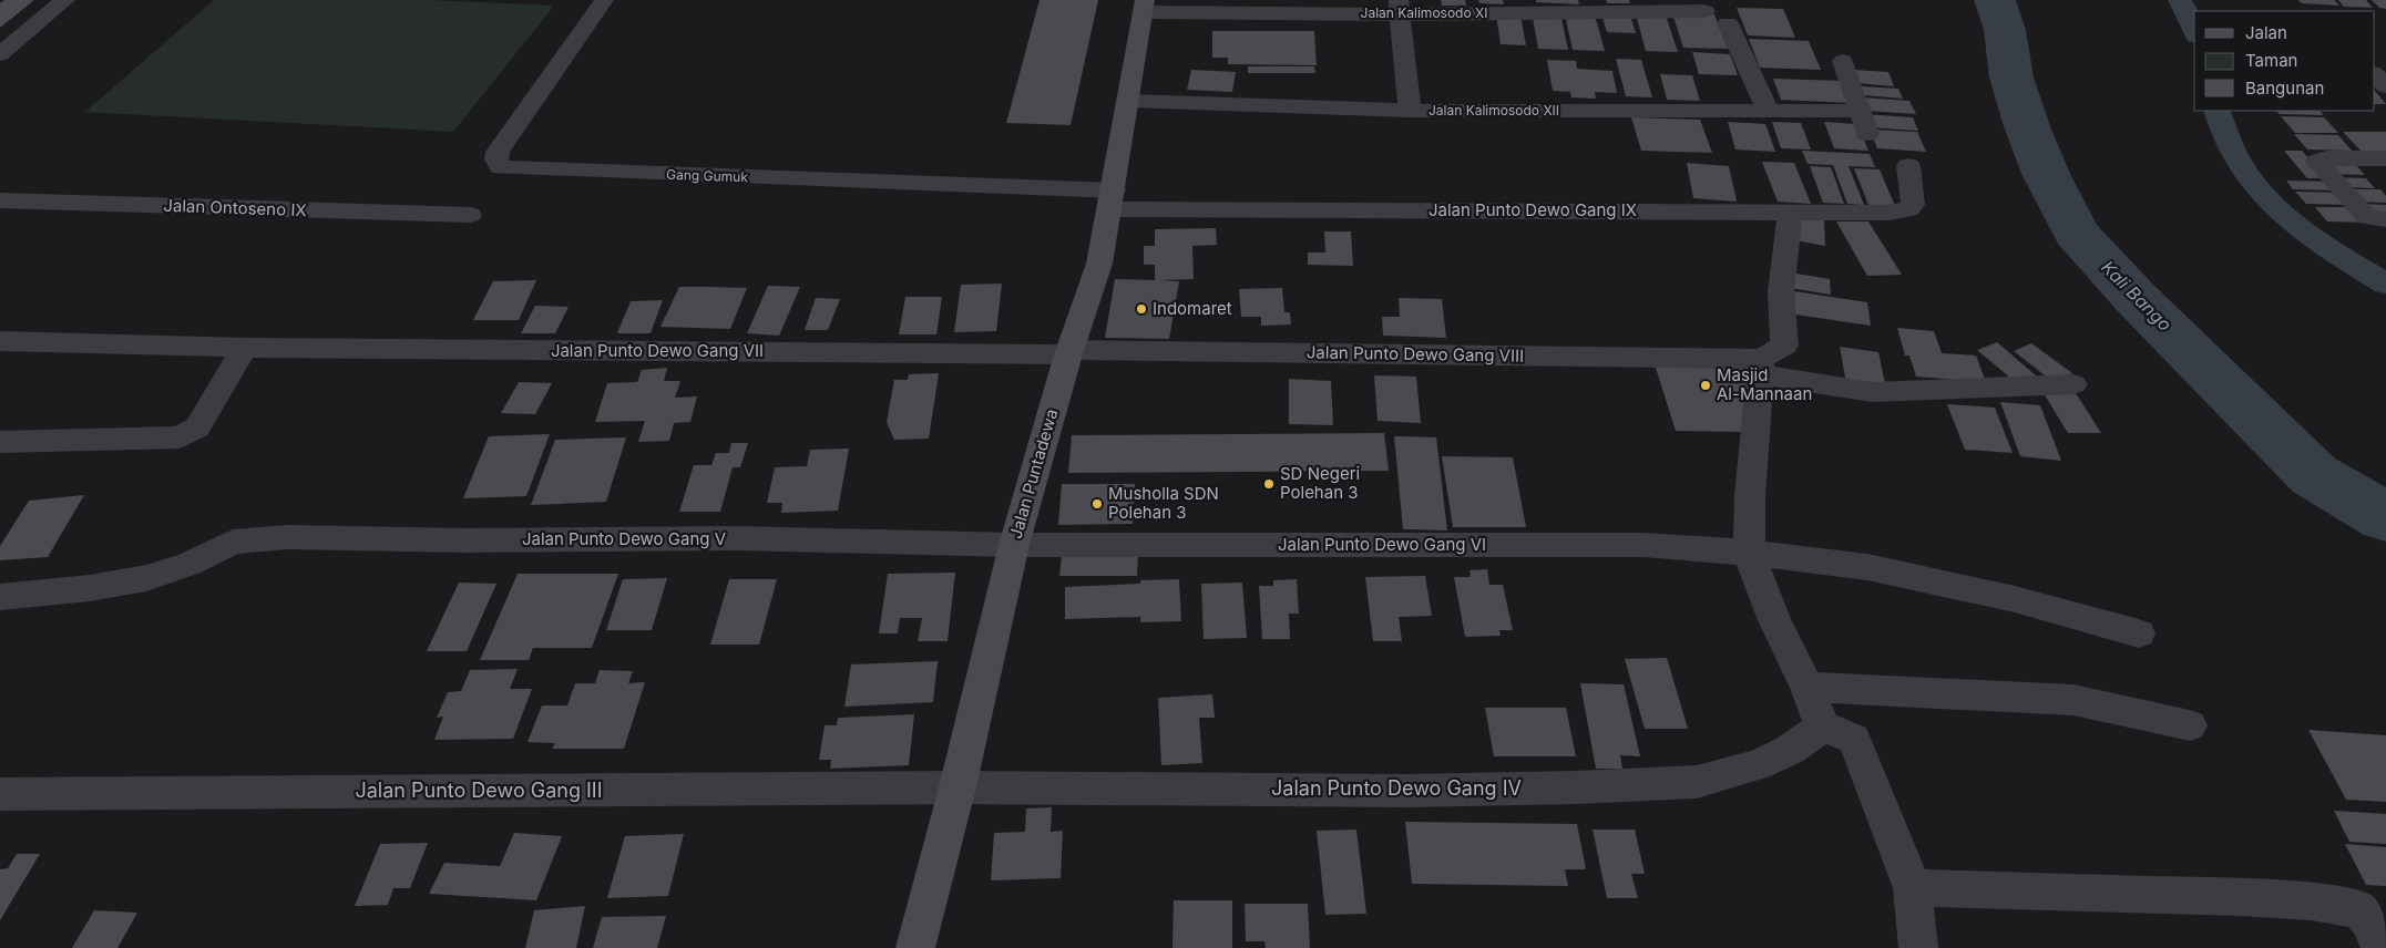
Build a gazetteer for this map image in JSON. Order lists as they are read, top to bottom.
{
  "streets": {
    "street": [
      "Jalan Kalimosodo XI",
      "Jalan Kalimosodo XII",
      "Gang Gumuk",
      "Jalan Ontoseno IX",
      "Jalan Punto Dewo Gang IX",
      "Jalan Punto Dewo Gang VII",
      "Jalan Punto Dewo Gang VIII",
      "Jalan Puntadewa",
      "Jalan Punto Dewo Gang V",
      "Jalan Punto Dewo Gang VI",
      "Jalan Punto Dewo Gang IV",
      "Jalan Punto Dewo Gang III"
    ]
  },
  "crossings": [
    ["Jalan Kalimosodo XI", "Jalan Puntadewa"],
    ["Jalan Kalimosodo XII", "Jalan Puntadewa"],
    ["Gang Gumuk", "Jalan Punto Dewo Gang IX"],
    ["Gang Gumuk", "Jalan Puntadewa"],
    ["Jalan Punto Dewo Gang IX", "Jalan Puntadewa"],
    ["Jalan Punto Dewo Gang VII", "Jalan Punto Dewo Gang VIII"],
    ["Jalan Punto Dewo Gang VII", "Jalan Puntadewa"],
    ["Jalan Punto Dewo Gang VIII", "Jalan Puntadewa"],
    ["Jalan Puntadewa", "Jalan Punto Dewo Gang V"],
    ["Jalan Puntadewa", "Jalan Punto Dewo Gang VI"],
    ["Jalan Puntadewa", "Jalan Punto Dewo Gang IV"],
    ["Jalan Puntadewa", "Jalan Punto Dewo Gang III"],
    ["Jalan Punto Dewo Gang V", "Jalan Punto Dewo Gang VI"],
    ["Jalan Punto Dewo Gang IV", "Jalan Punto Dewo Gang III"]
  ],
  "water": ["Kali Bango"],
  "places": [
    "Indomaret",
    "Masjid Al-Mannaan",
    "SD Negeri Polehan 3",
    "Musholla SDN Polehan 3"
  ],
  "legend": ["Jalan", "Taman", "Bangunan"]
}
